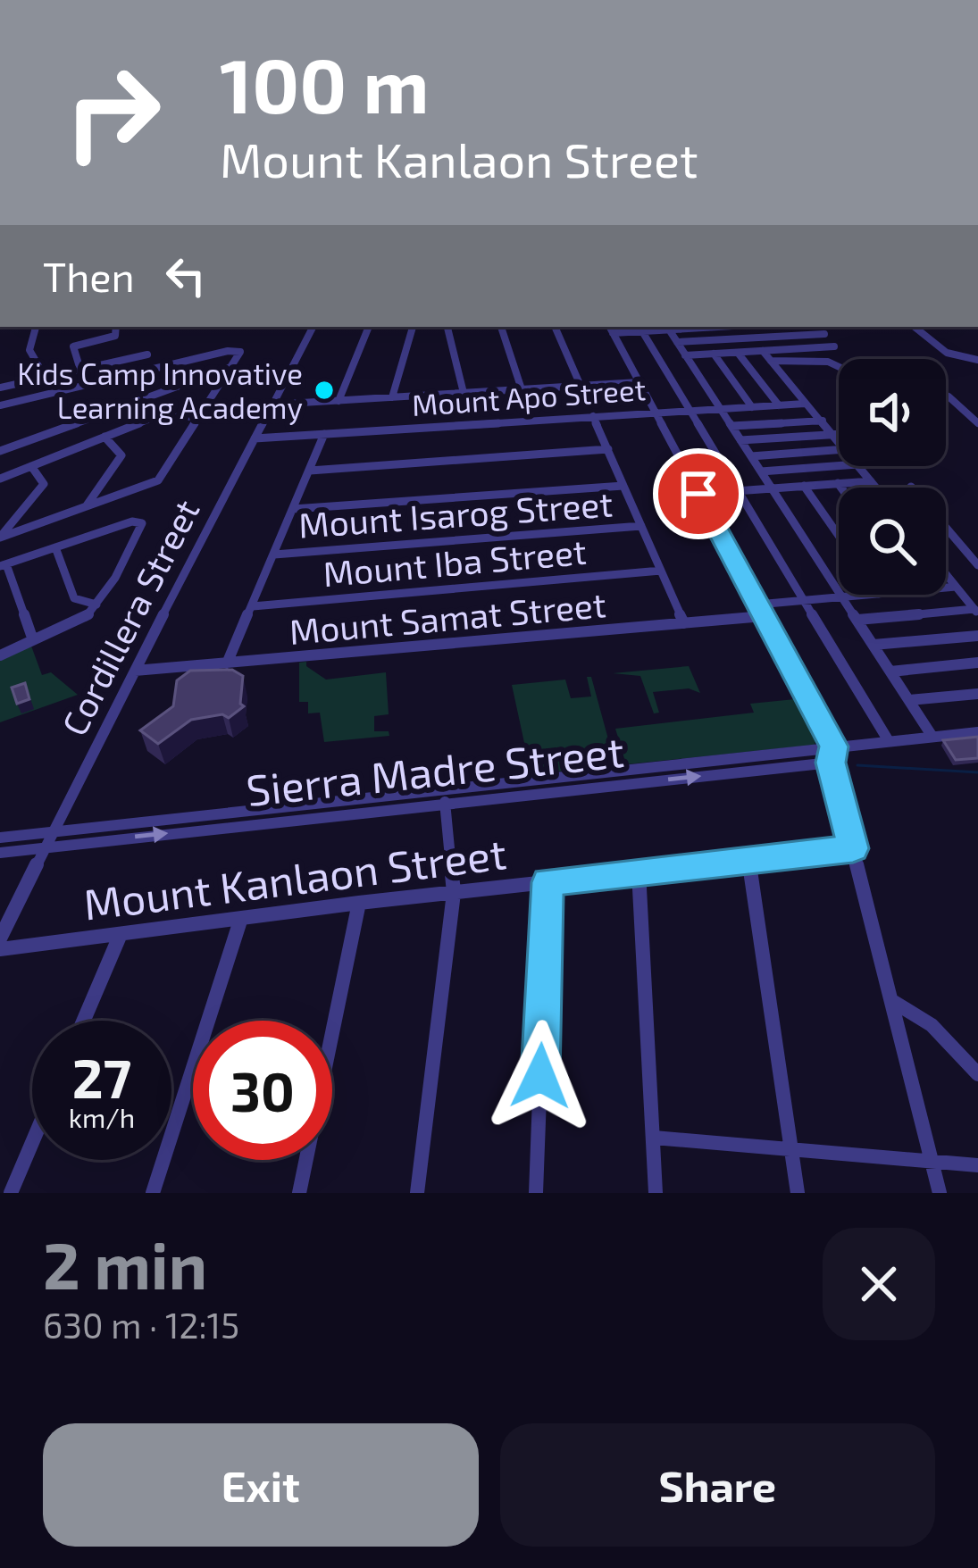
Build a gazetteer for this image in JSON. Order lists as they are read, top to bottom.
{
  "streets": {
    "street": [
      "Mount Apo Street",
      "Mount Isarog Street",
      "Mount Iba Street",
      "Cordillera Street",
      "Mount Samat Street",
      "Sierra Madre Street",
      "Mount Kanlaon Street"
    ]
  },
  "crossings": [
    ["Mount Apo Street", "Cordillera Street"],
    ["Cordillera Street", "Mount Samat Street"],
    ["Cordillera Street", "Sierra Madre Street"]
  ],
  "places": ["Kids Camp Innovative Learning Academy"],
  "page": {
    "turn": ["100 m", "Mount Kanlaon Street"],
    "then": "Then",
    "speed": "27 km/h",
    "limit": "30",
    "heading": ["2 min", "630 m · 12:15"],
    "buttons": ["Exit", "Share"]
  }
}
